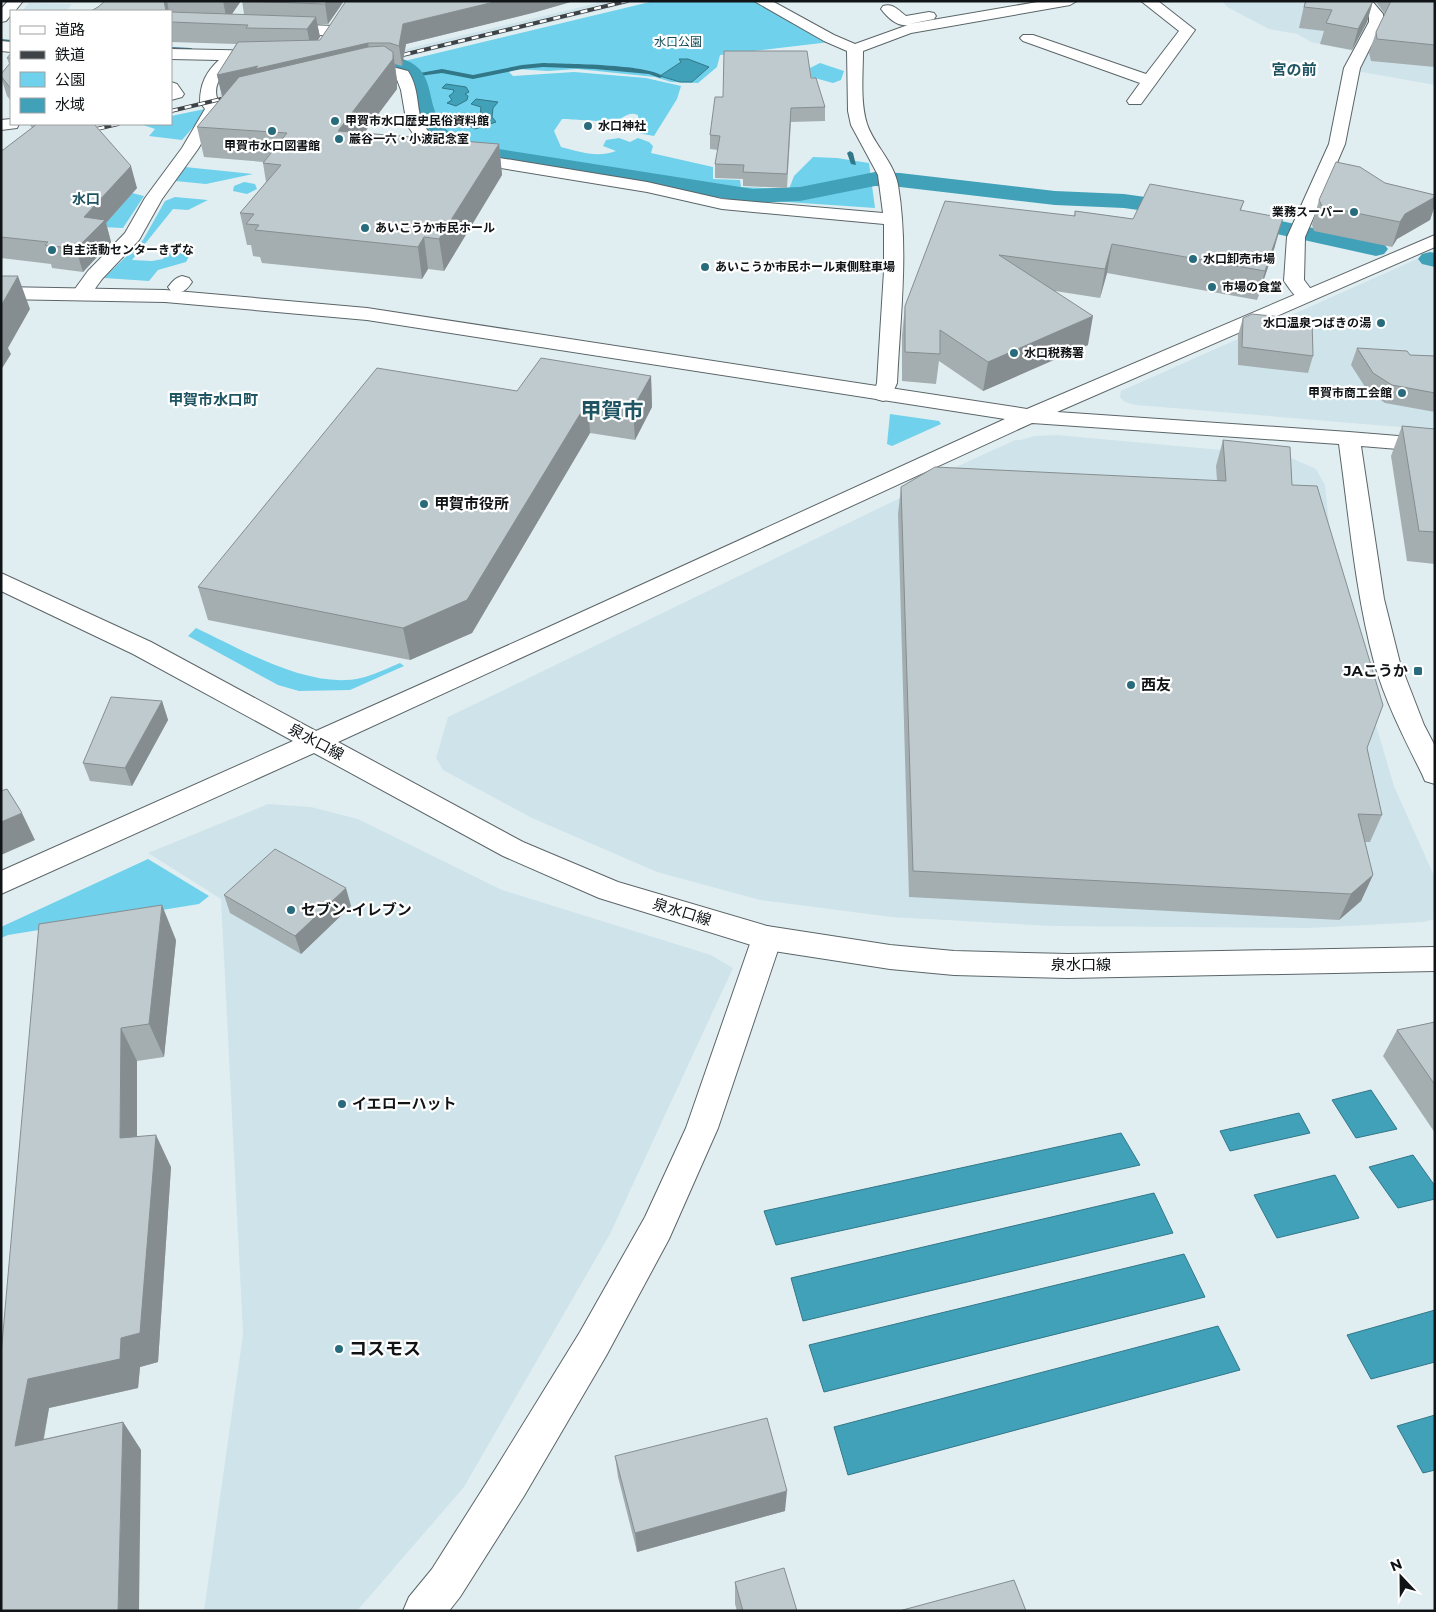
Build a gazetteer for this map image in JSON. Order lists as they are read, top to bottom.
{
  "streets": {
    "street": ["泉水口線"]
  },
  "districts": [
    "宮の前",
    "水口",
    "甲賀市水口町",
    "甲賀市"
  ],
  "parks": ["水口公園"],
  "places": {
    "other": [
      "甲賀市水口歴史民俗資料館",
      "水口神社",
      "甲賀市水口図書館",
      "巖谷一六・小波記念室",
      "業務スーパー",
      "あいこうか市民ホール",
      "自主活動センターきずな",
      "水口卸売市場",
      "あいこうか市民ホール東側駐車場",
      "市場の食堂",
      "水口温泉つばきの湯",
      "水口税務署",
      "甲賀市商工会館",
      "甲賀市役所",
      "西友",
      "セブン-イレブン",
      "イエローハット",
      "コスモス"
    ],
    "transit": ["JAこうか"]
  },
  "legend": [
    "道路",
    "鉄道",
    "公園",
    "水域"
  ],
  "north": "top"
}
